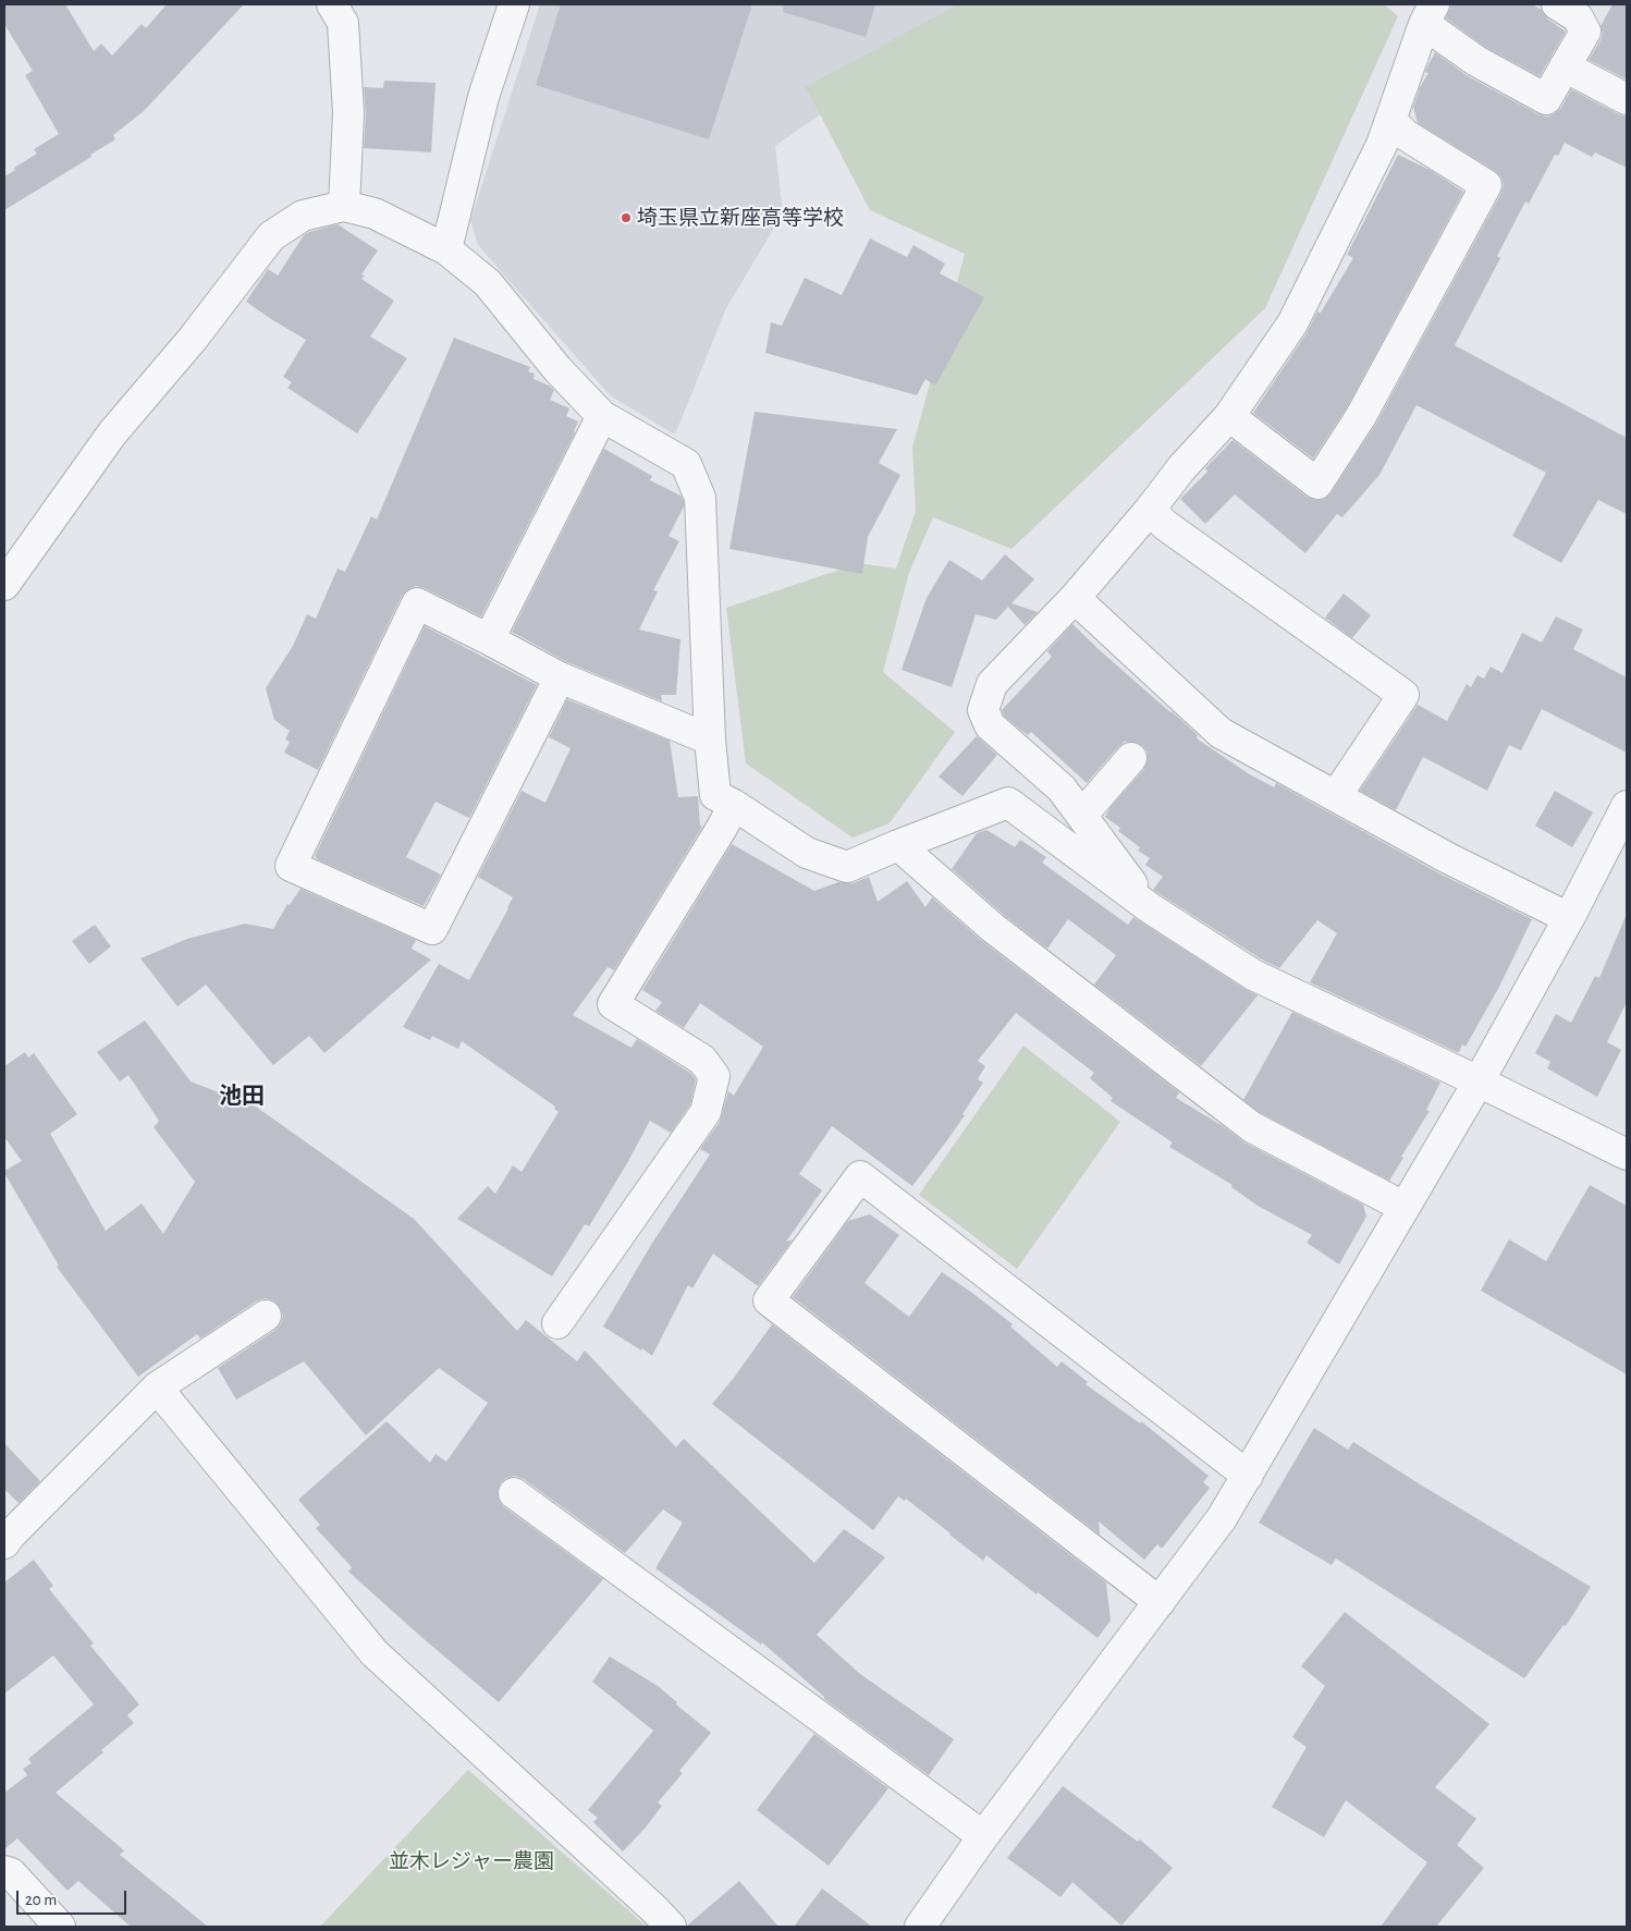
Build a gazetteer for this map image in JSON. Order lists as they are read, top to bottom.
{
  "districts": ["池田"],
  "parks": ["並木レジャー農園"],
  "places": ["埼玉県立新座高等学校"],
  "scale_bar": "20 m"
}
